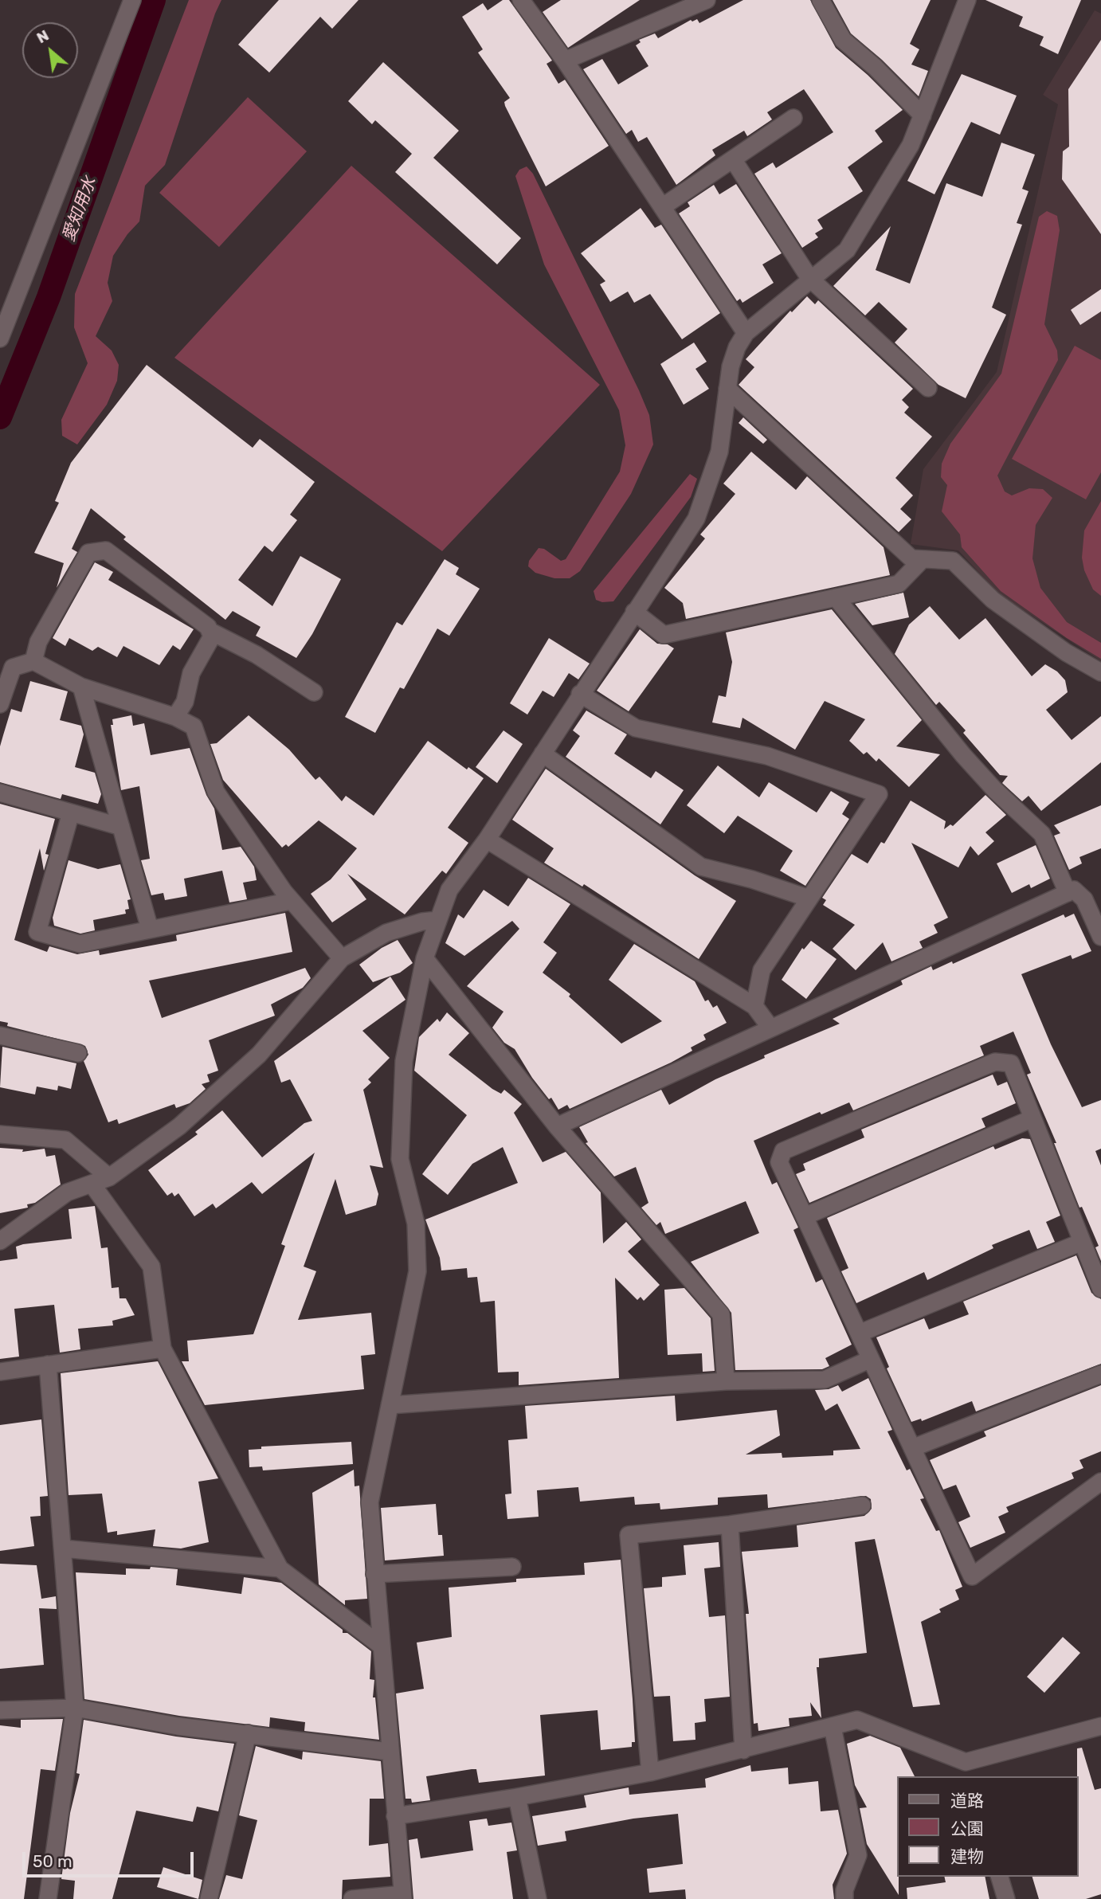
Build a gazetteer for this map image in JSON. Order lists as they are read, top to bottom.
{
  "water": ["愛知用水"],
  "legend": ["道路", "公園", "建物"],
  "scale_bar": "50 m",
  "north": "top left"
}
